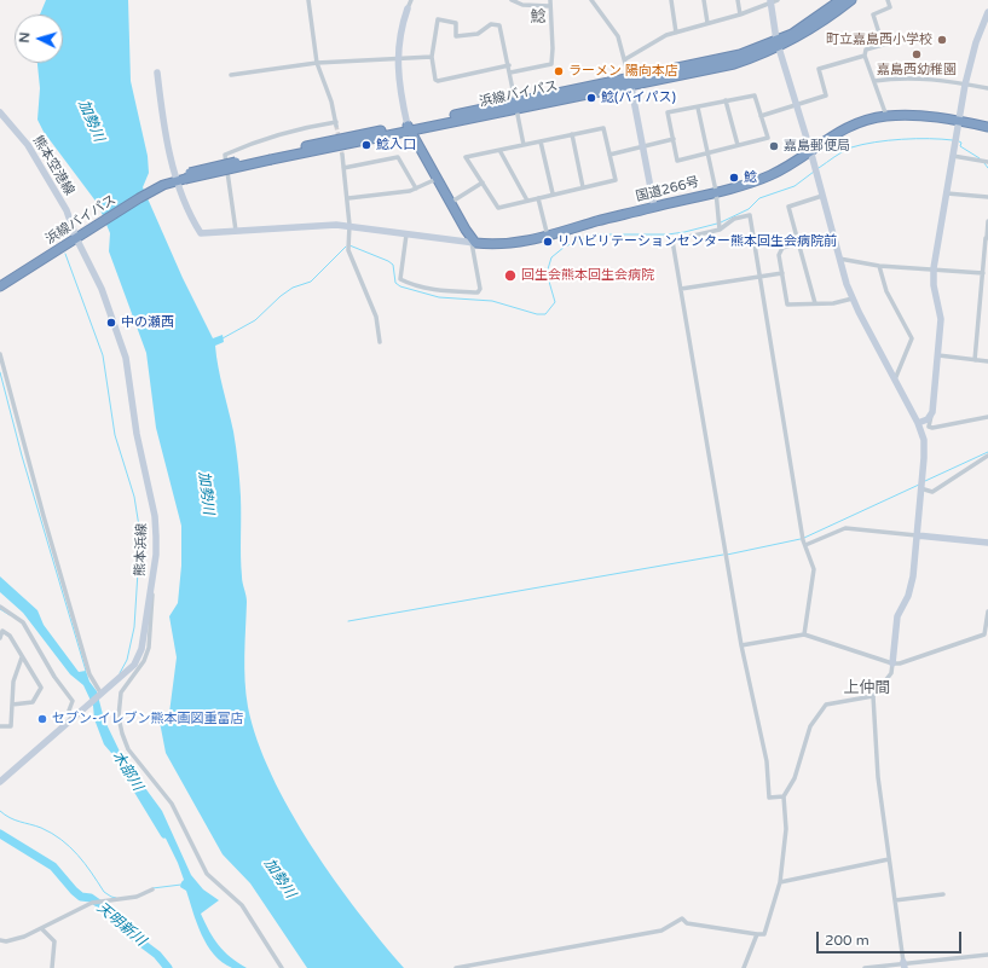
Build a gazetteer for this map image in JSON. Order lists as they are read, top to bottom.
{
  "streets": {
    "highway": ["浜線バイパス", "国道266号"],
    "street": ["熊本空港線", "熊本浜線"]
  },
  "crossings": [
    ["浜線バイパス", "熊本空港線"],
    ["浜線バイパス", "熊本浜線"],
    ["熊本空港線", "熊本浜線"]
  ],
  "districts": ["鯰", "上仲間"],
  "water": ["加勢川", "木部川", "天明新川"],
  "places": [
    "町立嘉島西小学校",
    "嘉島西幼稚園",
    "ラーメン 陽向本店",
    "鯰(バイパス)",
    "鯰入口",
    "嘉島郵便局",
    "鯰",
    "リハビリテーションセンター熊本回生会病院前",
    "回生会熊本回生会病院",
    "中の瀬西",
    "セブン-イレブン熊本画図重富店"
  ],
  "scale_bar": "200 m",
  "north": "left"
}
